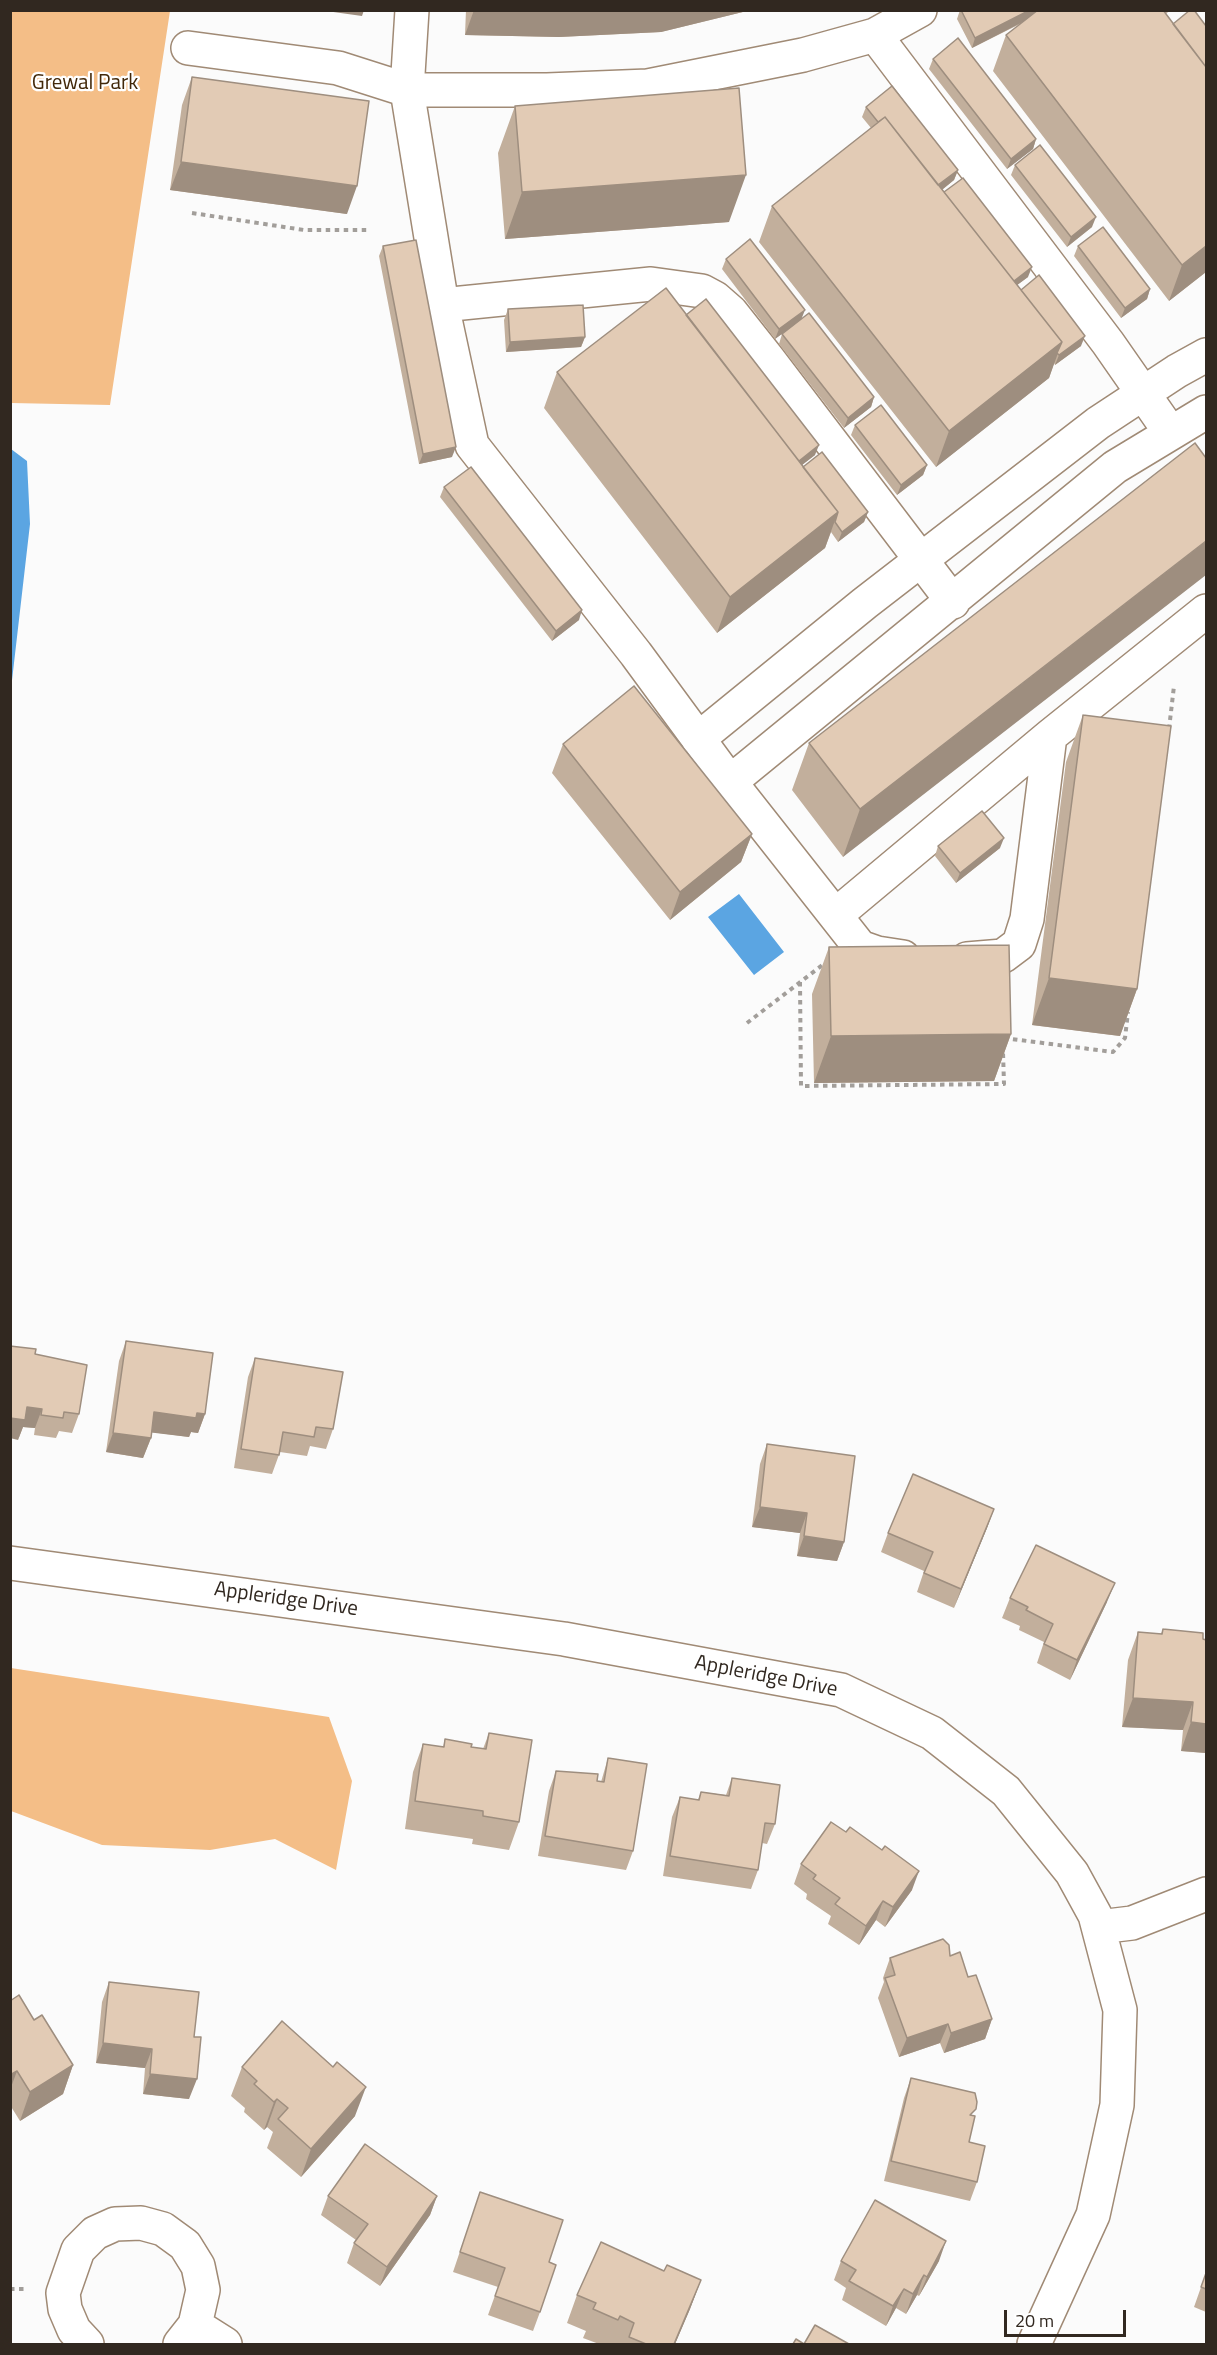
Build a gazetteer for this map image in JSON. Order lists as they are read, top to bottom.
{
  "streets": {
    "street": ["Appleridge Drive"]
  },
  "parks": ["Grewal Park"],
  "scale_bar": "20 m"
}
